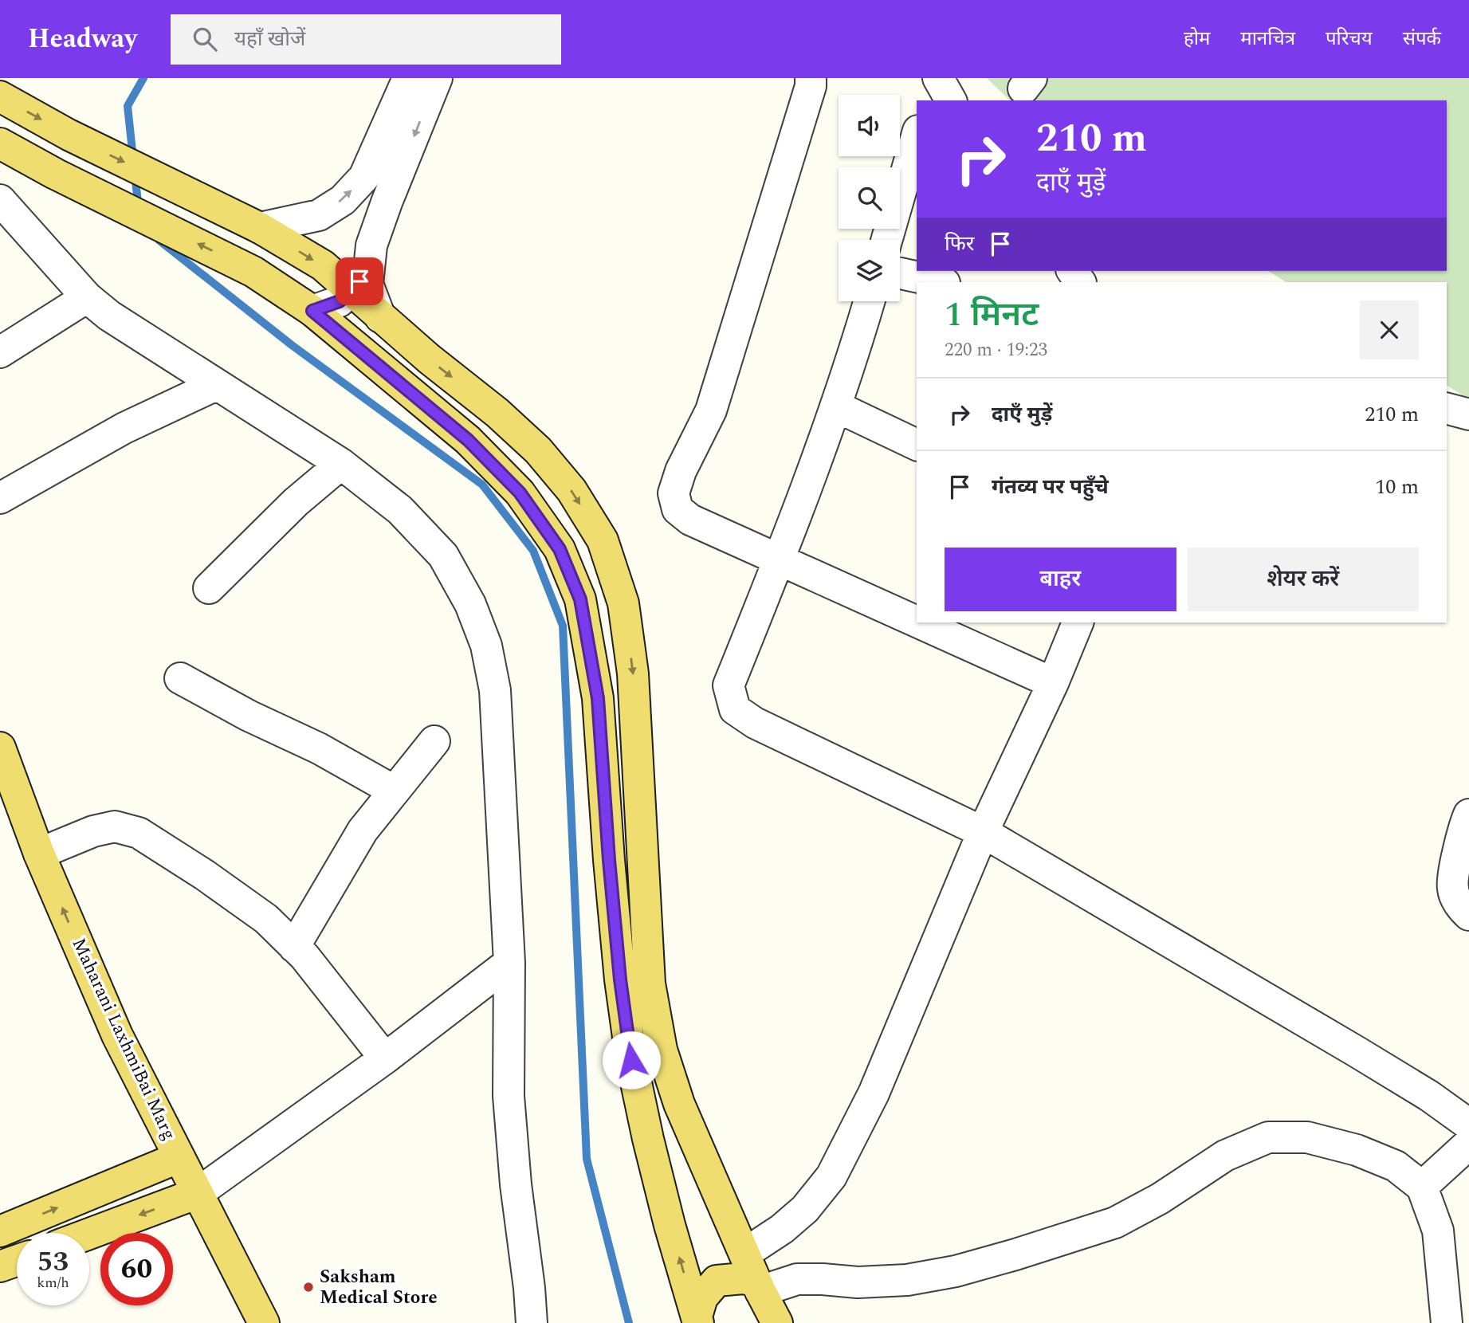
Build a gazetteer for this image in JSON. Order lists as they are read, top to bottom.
{
  "streets": {
    "main road": ["Maharani LaxhmiBai Marg"]
  },
  "one_way": ["Maharani LaxhmiBai Marg"],
  "places": ["Saksham Medical Store"],
  "page": {
    "header": "Headway",
    "search": "यहाँ खोजें",
    "nav": [
      "होम",
      "मानचित्र",
      "परिचय",
      "संपर्क"
    ],
    "turn": ["210 m", "दाएँ मुड़ें"],
    "then": "फिर",
    "heading": ["1 मिनट", "220 m · 19:23"],
    "list": [
      {
        "name": "दाएँ मुड़ें",
        "value": "210 m"
      },
      {
        "name": "गंतव्य पर पहुँचे",
        "value": "10 m"
      }
    ],
    "buttons": ["बाहर", "शेयर करें"],
    "speed": "53 km/h",
    "limit": "60"
  }
}
